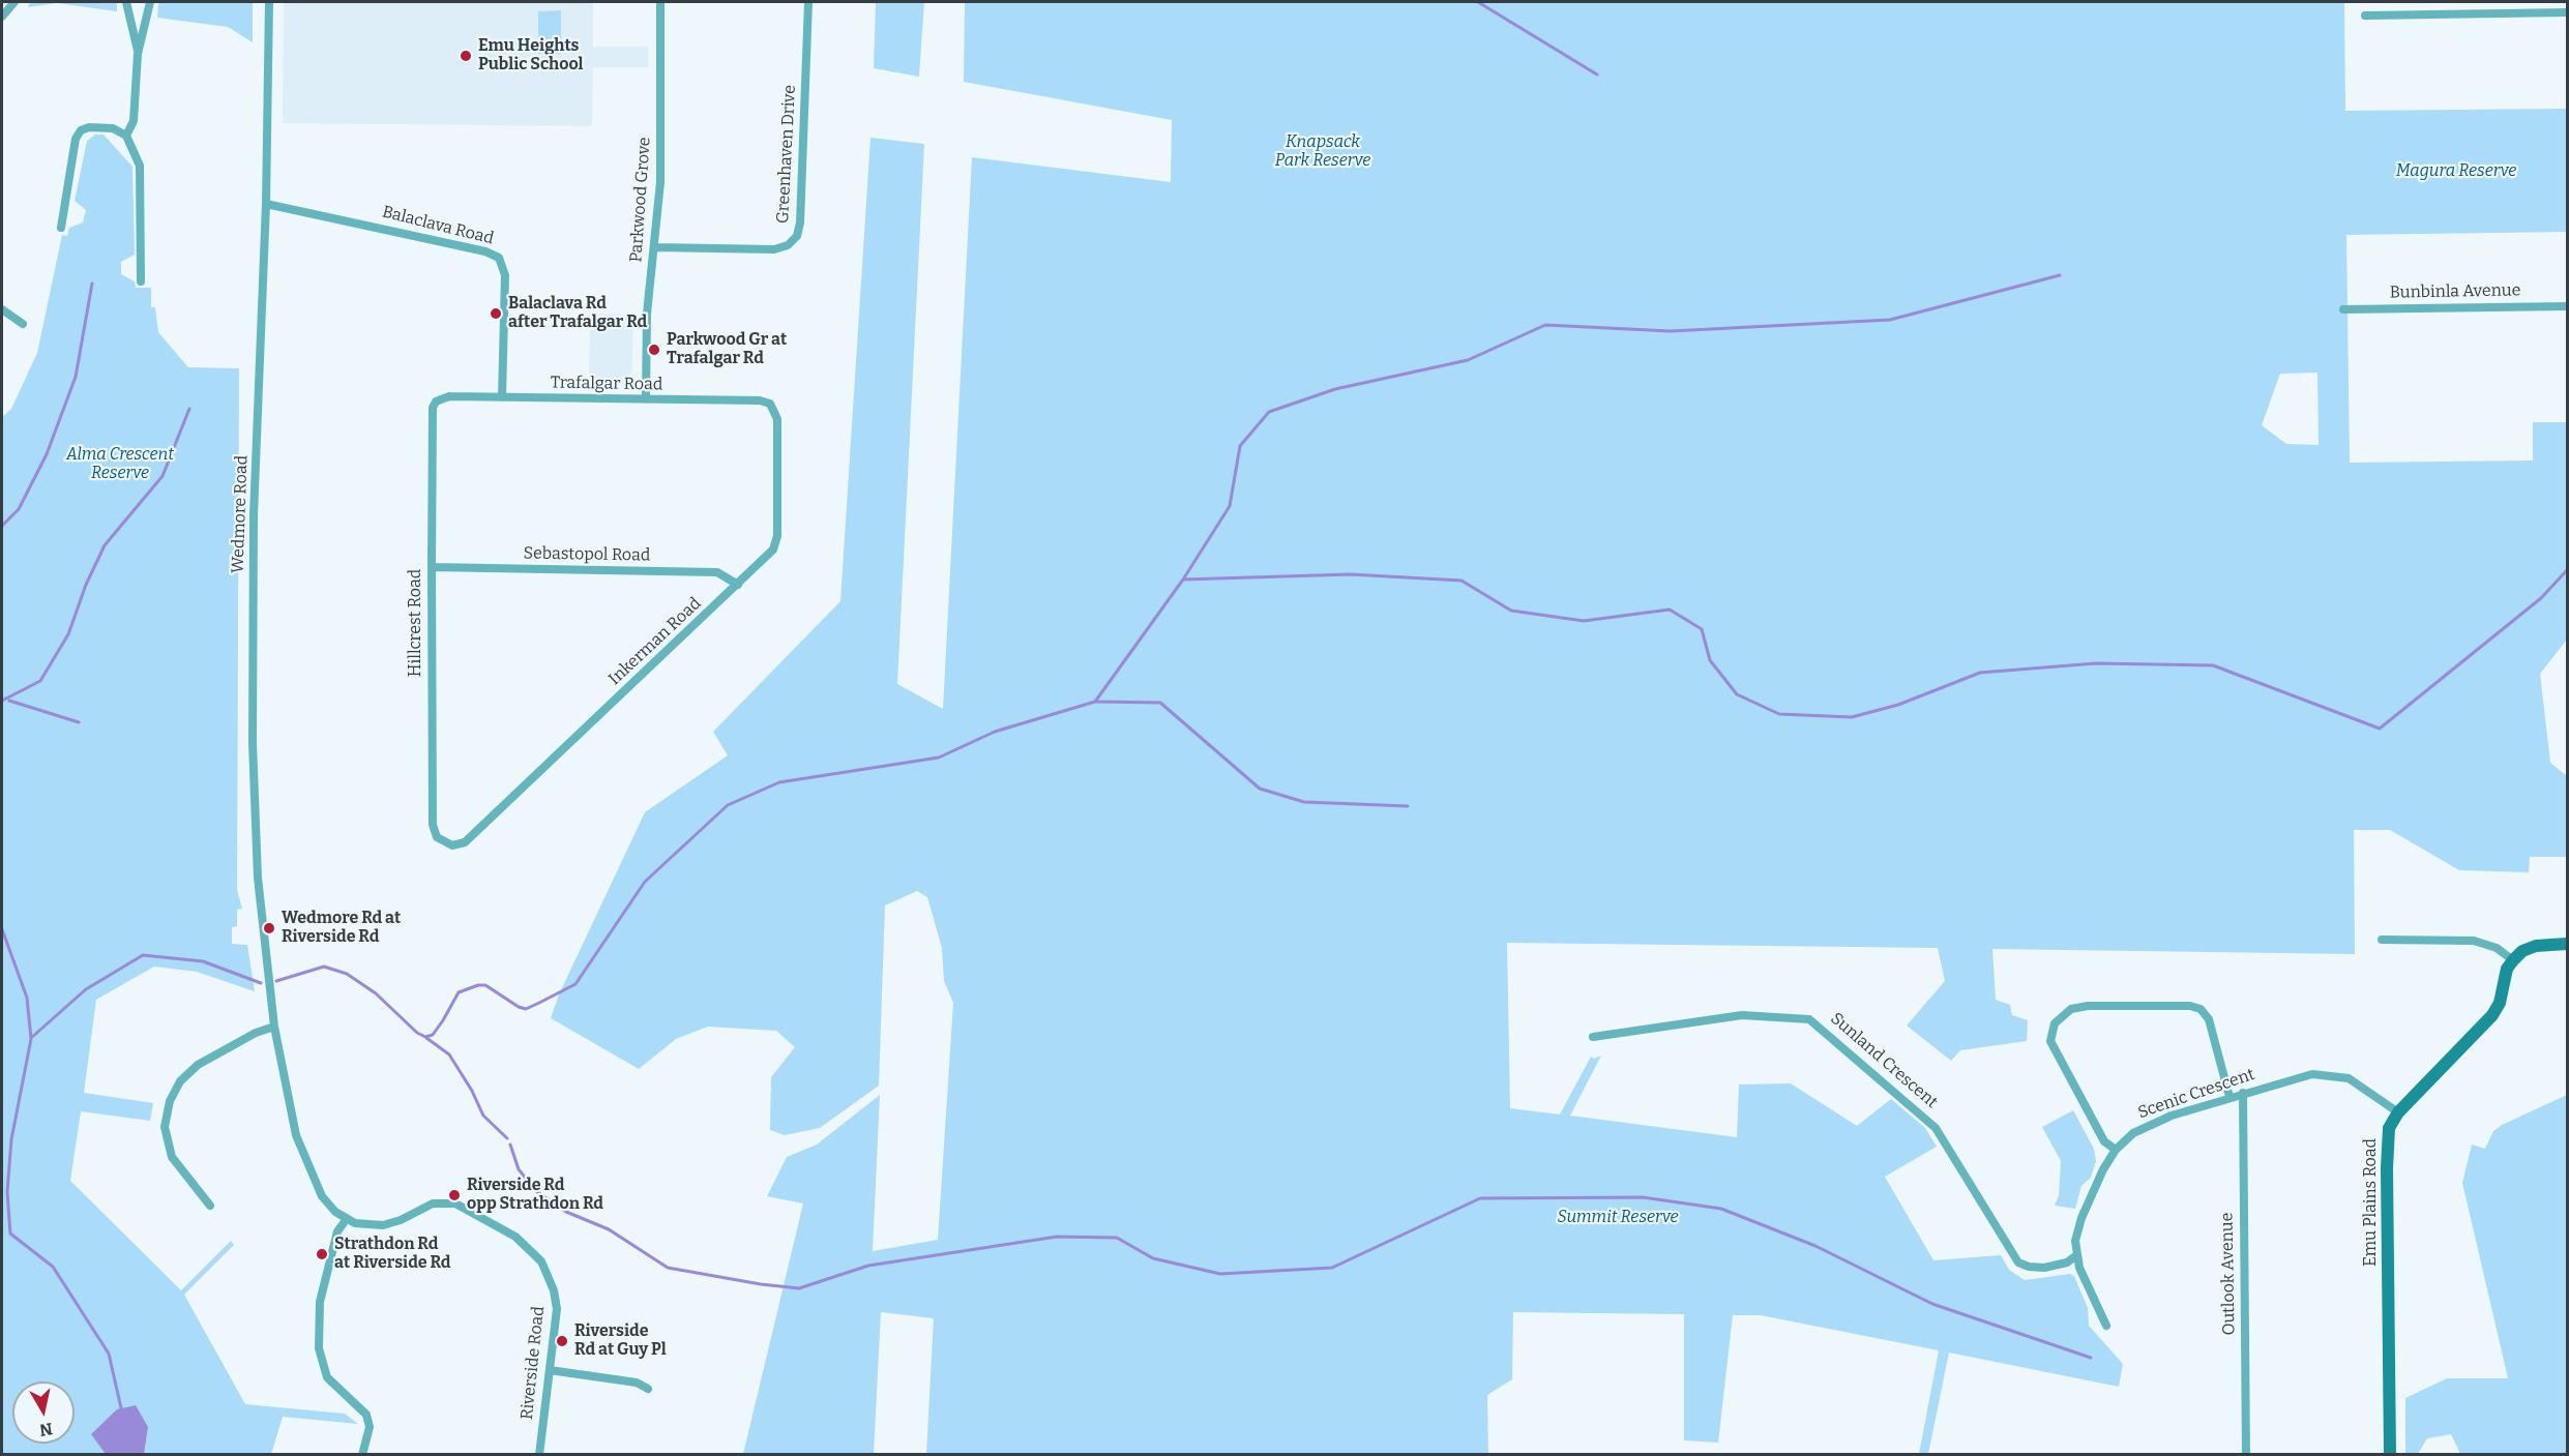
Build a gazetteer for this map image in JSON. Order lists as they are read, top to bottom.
{
  "streets": {
    "street": [
      "Greenhaven Drive",
      "Parkwood Grove",
      "Balaclava Road",
      "Bunbinla Avenue",
      "Trafalgar Road",
      "Wedmore Road",
      "Sebastopol Road",
      "Hillcrest Road",
      "Inkerman Road",
      "Sunland Crescent",
      "Scenic Crescent",
      "Emu Plains Road",
      "Outlook Avenue",
      "Riverside Road"
    ]
  },
  "crossings": [
    ["Greenhaven Drive", "Parkwood Grove"],
    ["Parkwood Grove", "Trafalgar Road"],
    ["Balaclava Road", "Trafalgar Road"],
    ["Balaclava Road", "Wedmore Road"],
    ["Trafalgar Road", "Hillcrest Road"],
    ["Trafalgar Road", "Inkerman Road"],
    ["Sebastopol Road", "Hillcrest Road"],
    ["Sebastopol Road", "Inkerman Road"],
    ["Hillcrest Road", "Inkerman Road"],
    ["Sunland Crescent", "Scenic Crescent"],
    ["Scenic Crescent", "Emu Plains Road"],
    ["Scenic Crescent", "Outlook Avenue"]
  ],
  "parks": [
    "Knapsack Park Reserve",
    "Magura Reserve",
    "Alma Crescent Reserve",
    "Summit Reserve"
  ],
  "places": [
    "Emu Heights Public School",
    "Balaclava Rd after Trafalgar Rd",
    "Parkwood Gr at Trafalgar Rd",
    "Wedmore Rd at Riverside Rd",
    "Riverside Rd opp Strathdon Rd",
    "Strathdon Rd at Riverside Rd",
    "Riverside Rd at Guy Pl"
  ],
  "north": "bottom"
}
